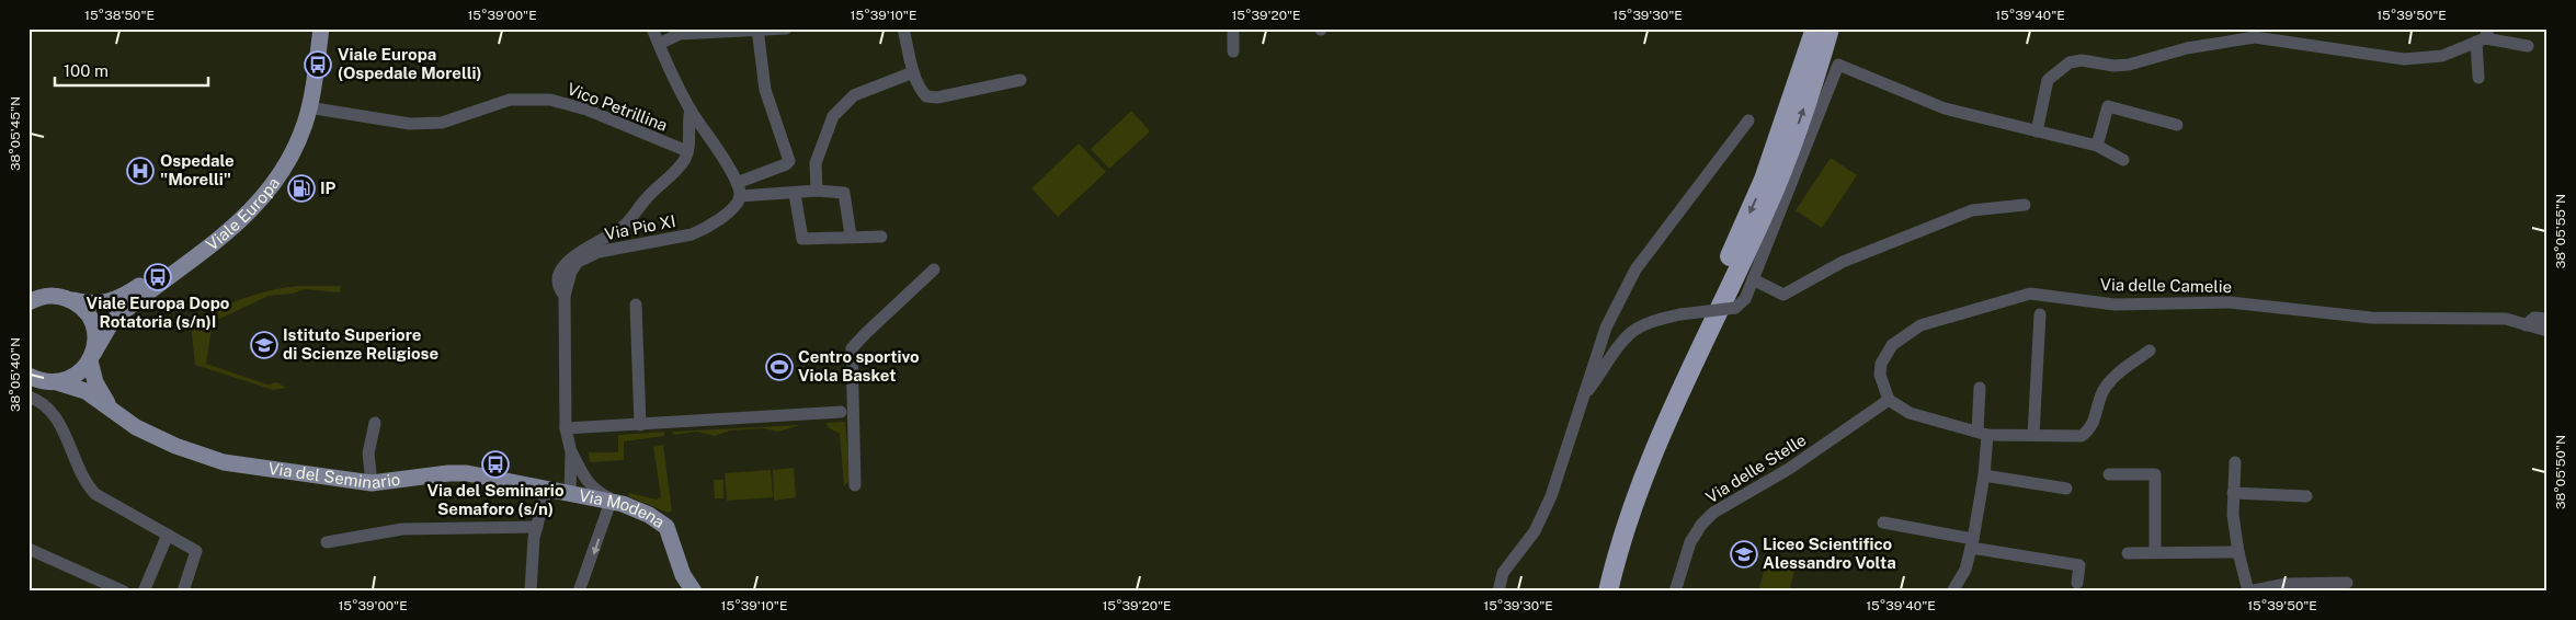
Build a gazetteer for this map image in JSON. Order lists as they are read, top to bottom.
{
  "streets": {
    "main road": ["Viale Europa", "Via del Seminario", "Via Modena"],
    "street": [
      "Vico Petrillina",
      "Via Pio XI",
      "Via delle Camelie",
      "Via delle Stelle"
    ]
  },
  "crossings": [
    ["Vico Petrillina", "Viale Europa"],
    ["Via Pio XI", "Via del Seminario"],
    ["Via Pio XI", "Via Modena"],
    ["Via delle Camelie", "Via delle Stelle"],
    ["Via del Seminario", "Via Modena"]
  ],
  "places": {
    "bus stop": ["Viale Europa (Ospedale Morelli)", "Viale Europa Dopo Rotatoria (s/n)I", "Via del Seminario Semaforo (s/n)"],
    "hospital": ["Ospedale \"Morelli\""],
    "fuel station": ["IP"],
    "school or university": ["Istituto Superiore di Scienze Religiose", "Liceo Scientifico Alessandro Volta"],
    "sports": ["Centro sportivo Viola Basket"]
  },
  "scale_bar": "100 m",
  "coordinates": [
    "15°38'50\"E",
    "15°39'00\"E",
    "15°39'10\"E",
    "15°39'20\"E",
    "15°39'30\"E",
    "15°39'40\"E",
    "15°39'50\"E",
    "38°05'45\"N",
    "38°05'55\"N",
    "38°05'40\"N",
    "38°05'50\"N"
  ]
}
